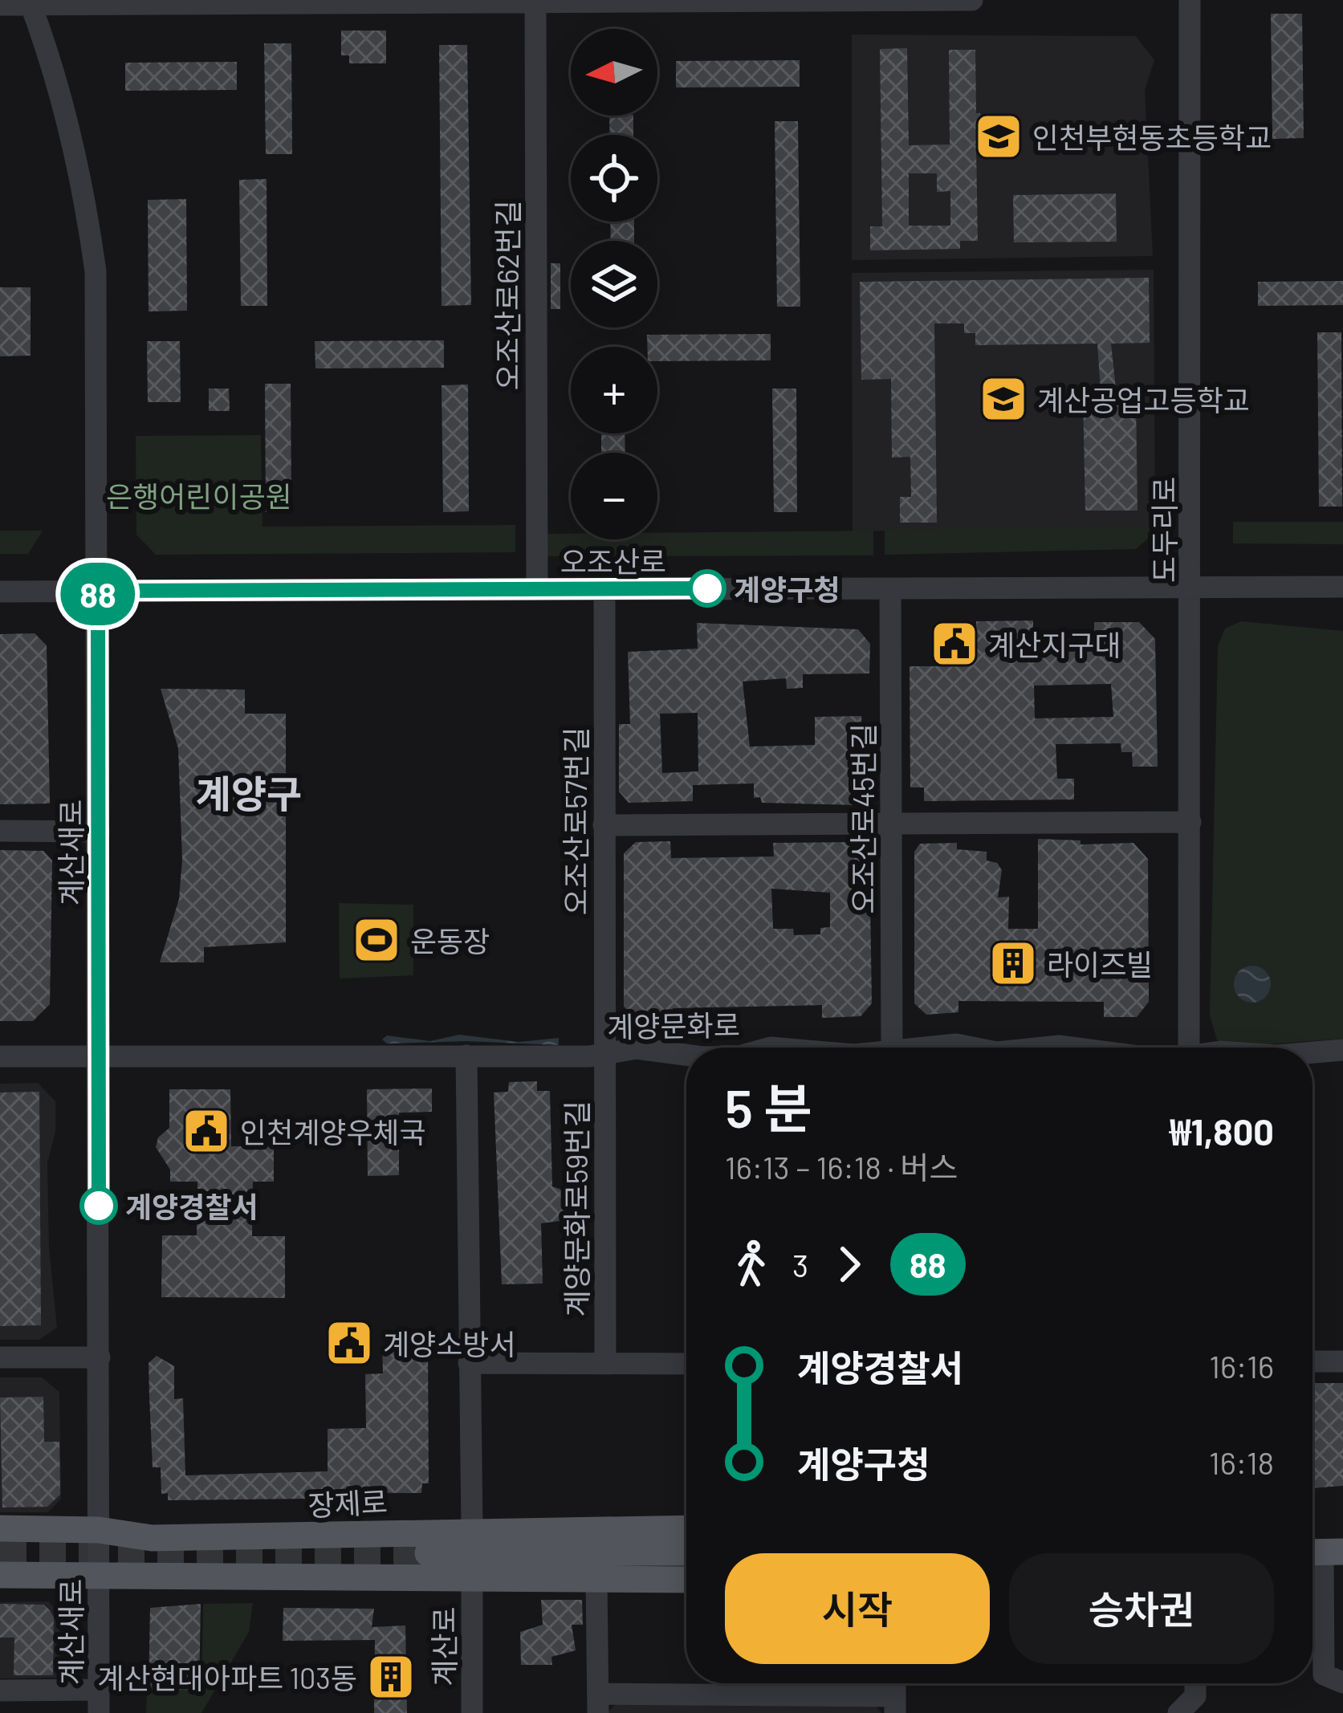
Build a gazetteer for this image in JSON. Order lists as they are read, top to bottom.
{
  "streets": {
    "main road": ["장제로"],
    "street": [
      "오조산로62번길",
      "도두리로",
      "오조산로",
      "오조산로45번길",
      "오조산로57번길",
      "계산새로",
      "계양문화로",
      "계양문화로59번길",
      "계산로"
    ]
  },
  "crossings": [
    ["오조산로62번길", "오조산로"],
    ["도두리로", "오조산로"],
    ["오조산로", "오조산로45번길"],
    ["오조산로", "오조산로57번길"],
    ["오조산로", "계산새로"],
    ["오조산로57번길", "계양문화로"],
    ["오조산로57번길", "계양문화로59번길"],
    ["계산새로", "계양문화로"],
    ["계산새로", "장제로"],
    ["계양문화로", "계양문화로59번길"]
  ],
  "districts": ["계양구"],
  "parks": ["은행어린이공원"],
  "places": {
    "school or university": ["인천부현동초등학교", "계산공업고등학교"],
    "other": ["계양구청", "계양경찰서"],
    "public building": ["계산지구대", "인천계양우체국", "계양소방서"],
    "sports": ["운동장"],
    "building": ["라이즈빌", "계산현대아파트 103동"]
  },
  "lines": ["bus line 88"],
  "north": "left",
  "page": {
    "on_map": "88",
    "map_buttons": ["+", "−"],
    "heading": ["5 분", "16:13 – 16:18 · 버스", "₩1,800"],
    "legs": ["3", "88"],
    "list": [
      {
        "name": "계양경찰서",
        "value": "16:16"
      },
      {
        "name": "계양구청",
        "value": "16:18"
      }
    ],
    "buttons": ["시작", "승차권"]
  }
}
